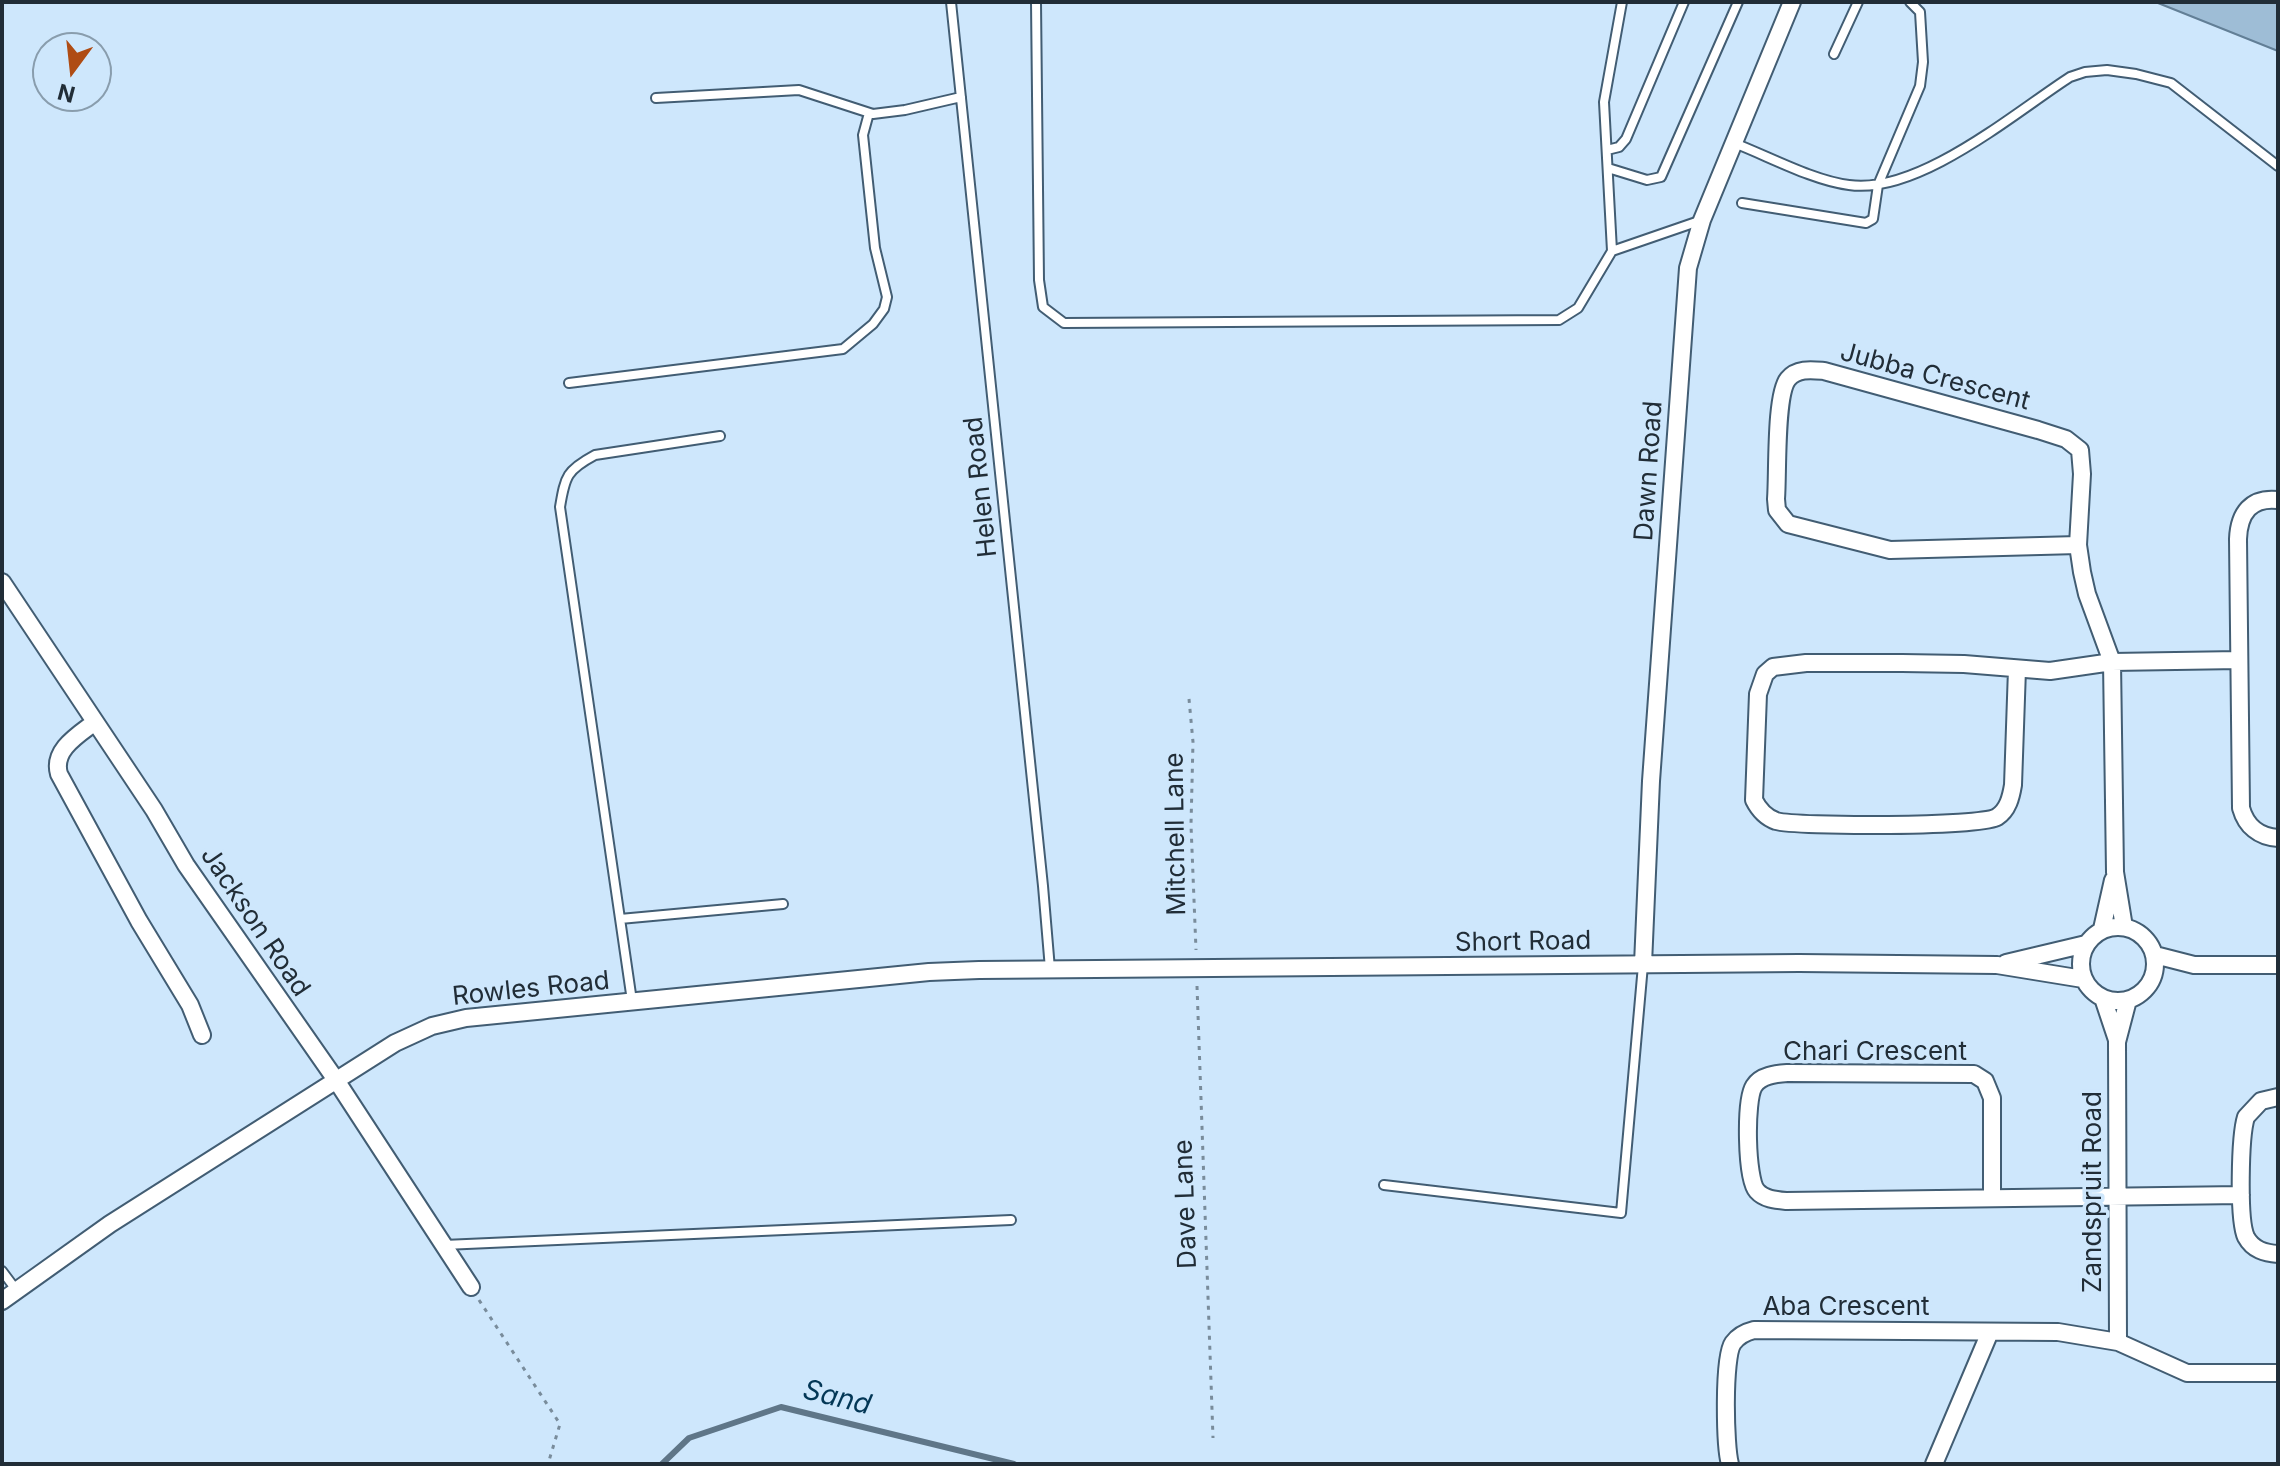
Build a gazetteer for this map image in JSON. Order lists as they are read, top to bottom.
{
  "streets": {
    "street": [
      "Jubba Crescent",
      "Dawn Road",
      "Jackson Road",
      "Short Road",
      "Rowles Road",
      "Chari Crescent",
      "Zandspruit Road",
      "Aba Crescent"
    ],
    "lane": ["Helen Road"],
    "path": ["Mitchell Lane", "Dave Lane"]
  },
  "crossings": [
    ["Dawn Road", "Short Road"],
    ["Helen Road", "Short Road"],
    ["Helen Road", "Rowles Road"],
    ["Mitchell Lane", "Short Road"],
    ["Mitchell Lane", "Dave Lane"],
    ["Jackson Road", "Rowles Road"],
    ["Short Road", "Rowles Road"],
    ["Short Road", "Zandspruit Road"],
    ["Short Road", "Dave Lane"],
    ["Chari Crescent", "Zandspruit Road"],
    ["Zandspruit Road", "Aba Crescent"]
  ],
  "water": ["Sand"],
  "north": "bottom"
}
